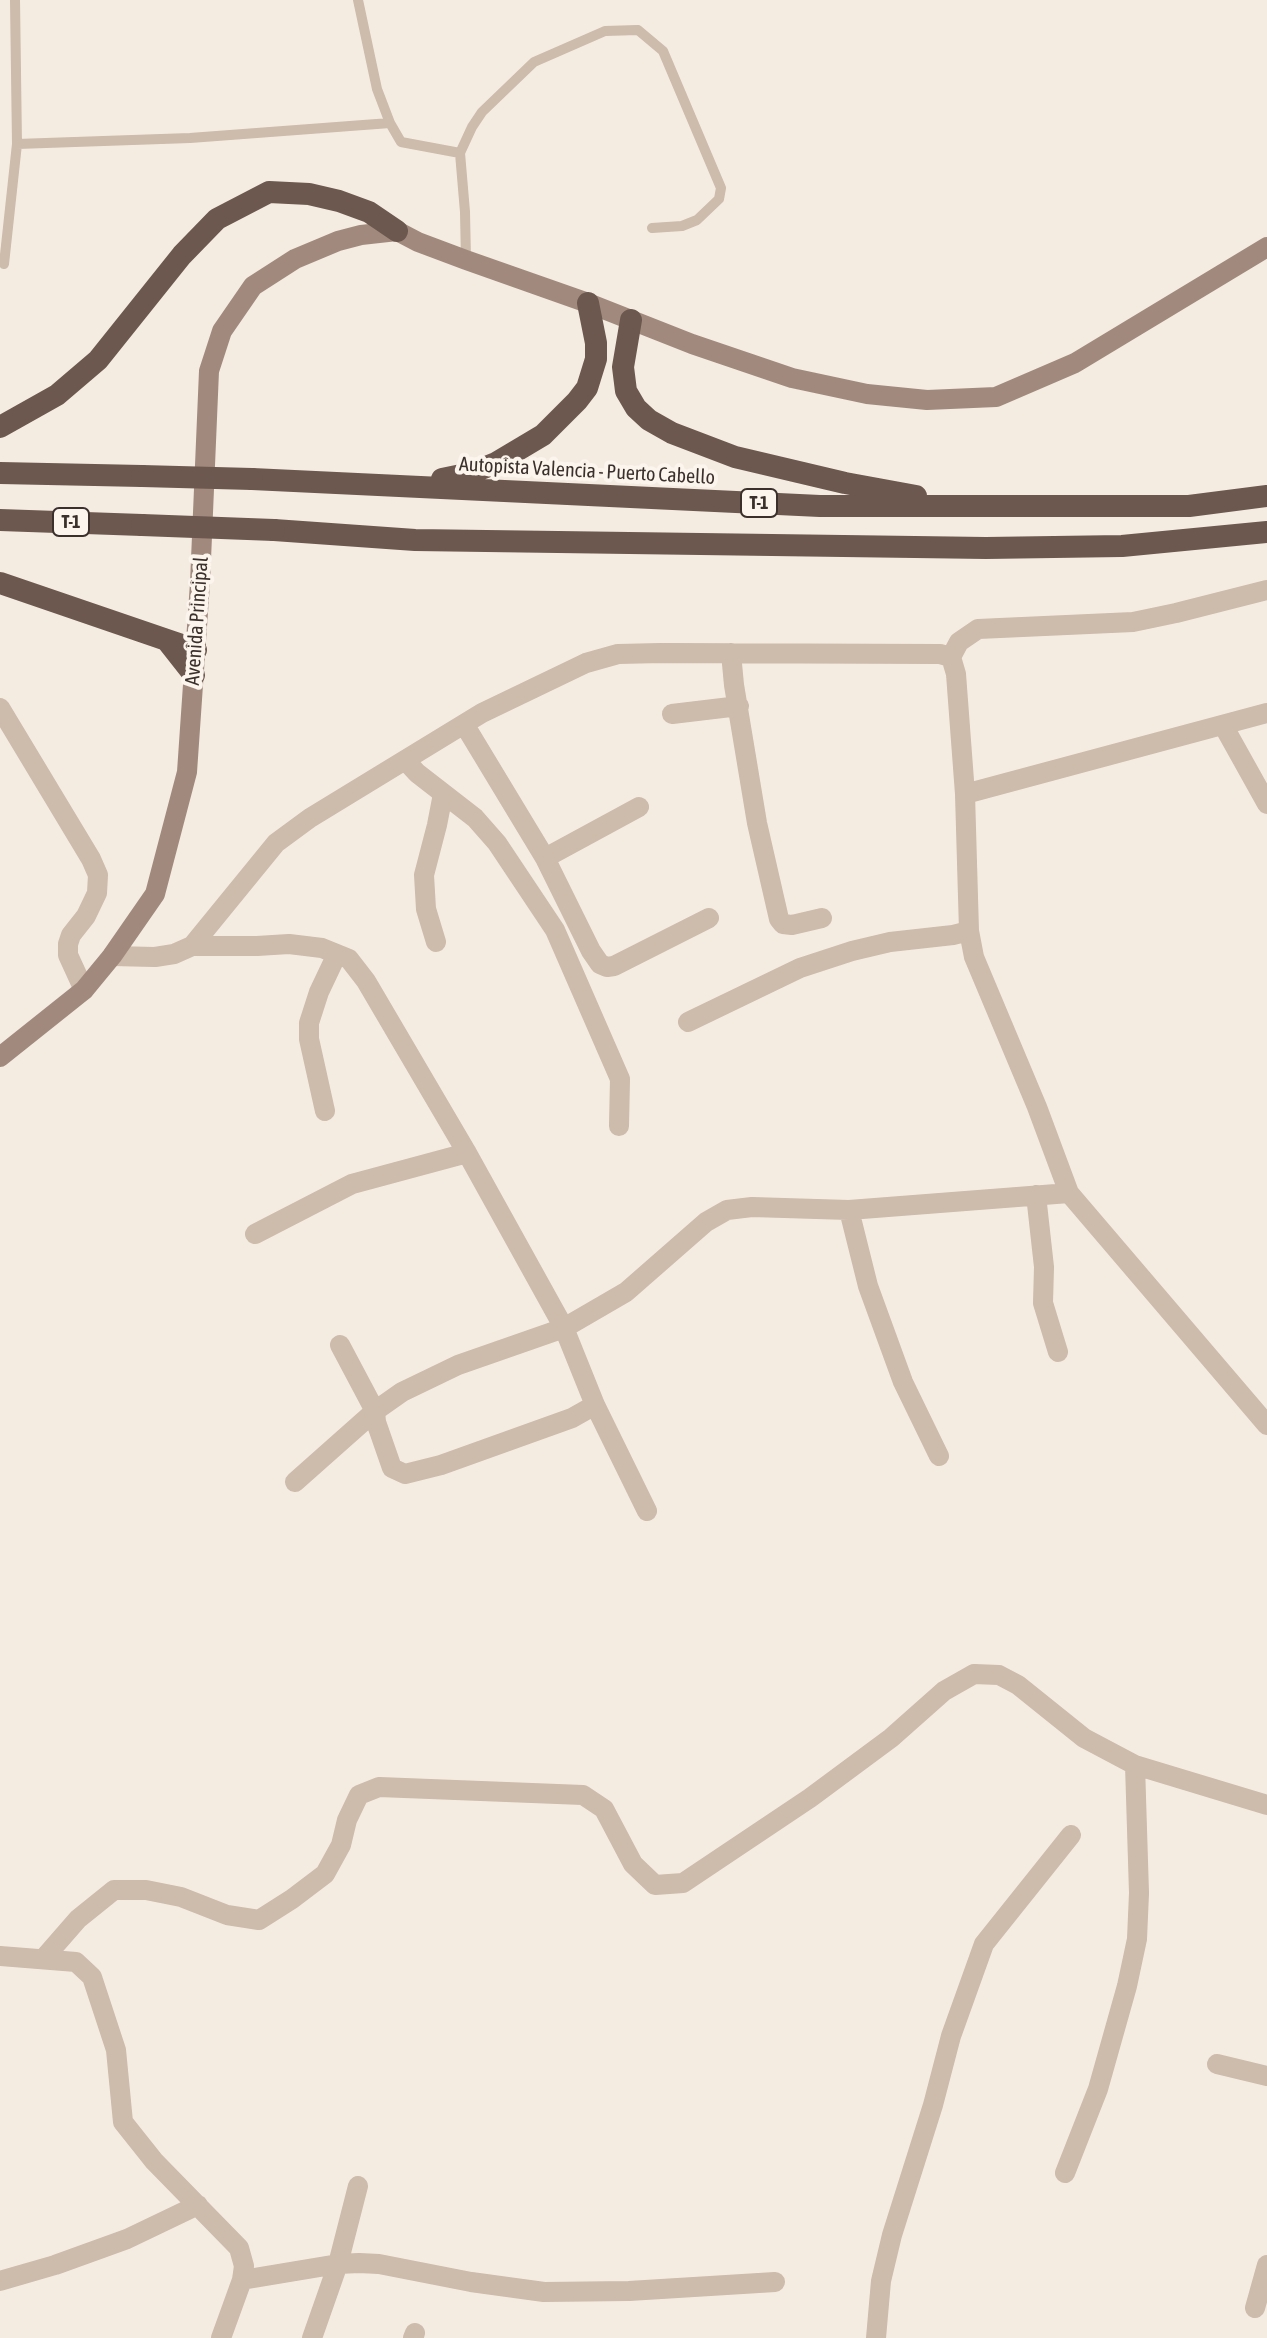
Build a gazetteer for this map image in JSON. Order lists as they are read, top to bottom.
{
  "streets": {
    "highway": ["Autopista Valencia - Puerto Cabello", "T-1"],
    "main road": ["Avenida Principal"]
  }
}
